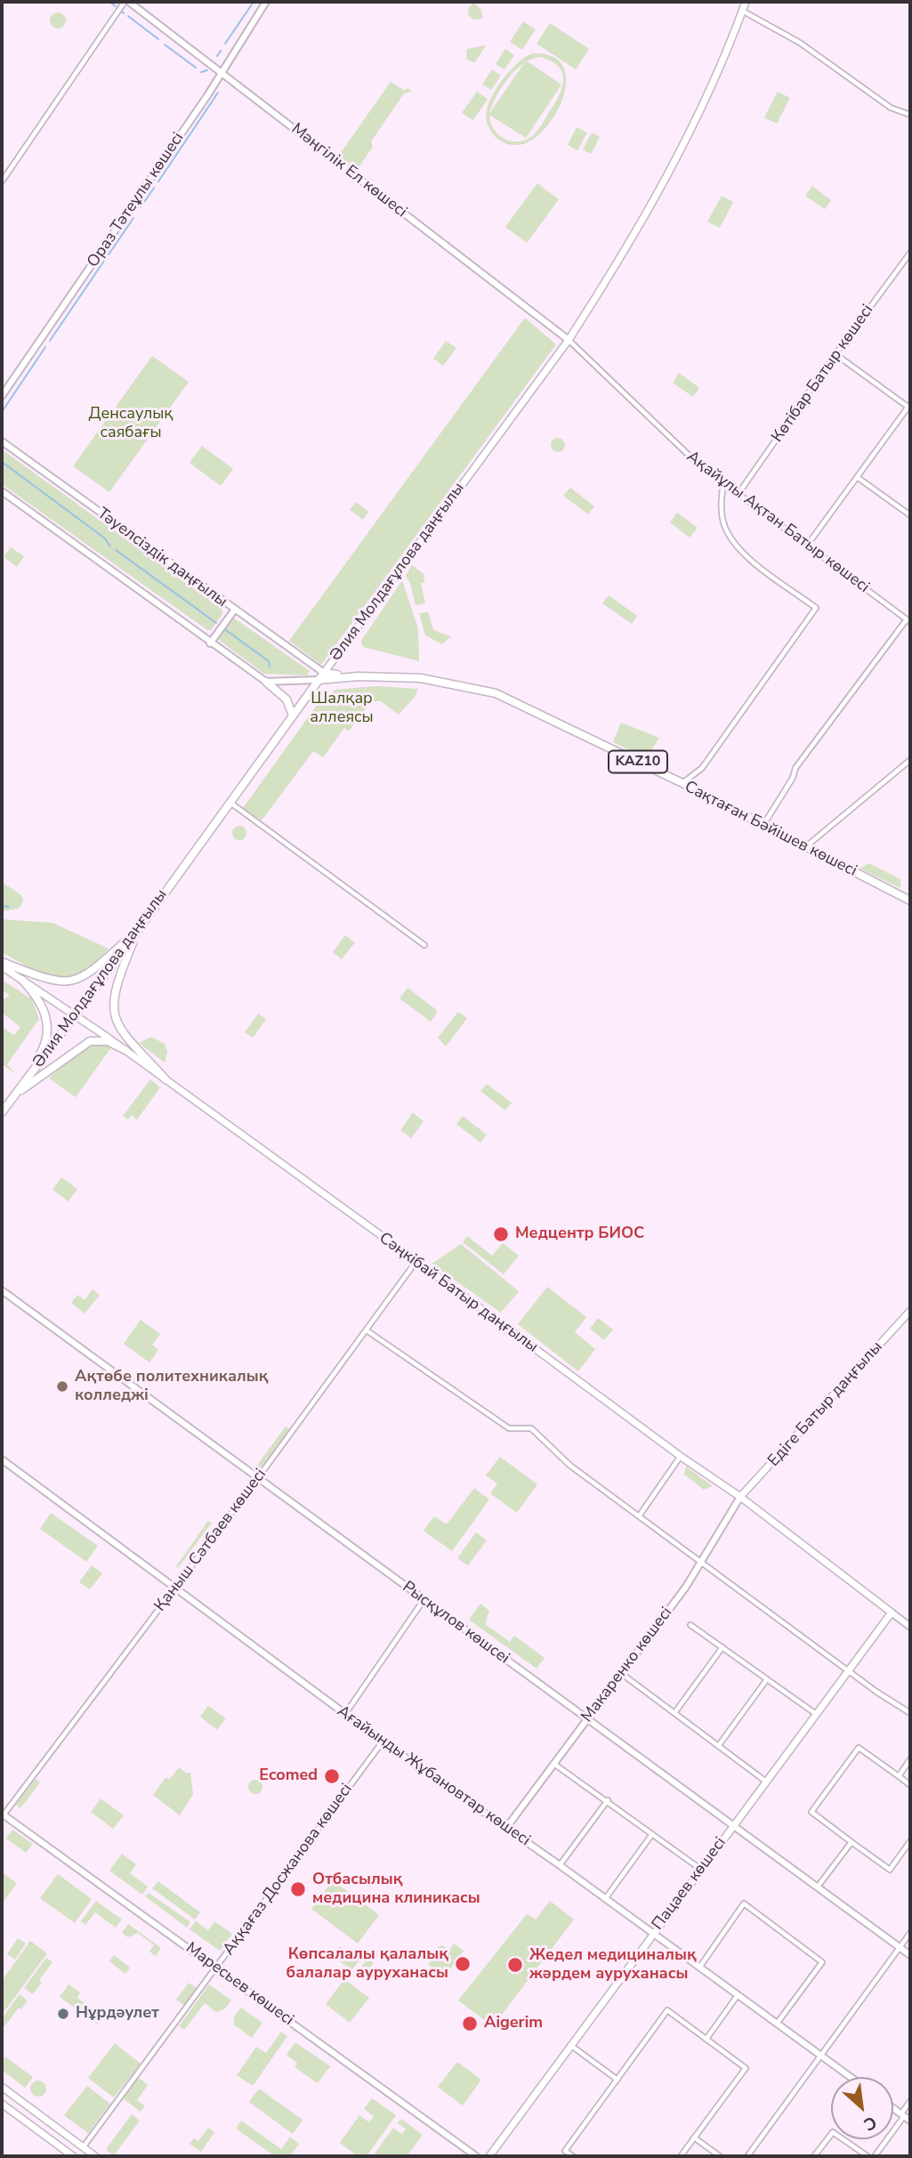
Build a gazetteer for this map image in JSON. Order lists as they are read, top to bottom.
{
  "streets": {
    "main road": [
      "Әлия Молдағұлова даңғылы",
      "KAZ10",
      "Сақтаған Бәйішев көшесі",
      "Сәңкібай Батыр даңғылы",
      "Едіге Батыр даңғылы",
      "Пацаев көшесі"
    ],
    "street": [
      "Мәңгілік Ел көшесі",
      "Ораз Тәтеұлы көшесі",
      "Көтібар Батыр көшесі",
      "Ақайұлы Ақтан Батыр көшесі",
      "Тәуелсіздік даңғылы",
      "Қаныш Сәтбаев көшесі",
      "Рысқұлов көшсеі",
      "Макаренко көшесі",
      "Ағайынды Жұбановтар көшесі",
      "Аққағаз Досжанова көшесі",
      "Маресьев көшесі"
    ]
  },
  "crossings": [
    ["Мәңгілік Ел көшесі", "Ораз Тәтеұлы көшесі"],
    ["Мәңгілік Ел көшесі", "Ақайұлы Ақтан Батыр көшесі"],
    ["Мәңгілік Ел көшесі", "Әлия Молдағұлова даңғылы"],
    ["Көтібар Батыр көшесі", "Ақайұлы Ақтан Батыр көшесі"],
    ["Ақайұлы Ақтан Батыр көшесі", "Әлия Молдағұлова даңғылы"],
    ["Тәуелсіздік даңғылы", "Әлия Молдағұлова даңғылы"],
    ["Тәуелсіздік даңғылы", "Сақтаған Бәйішев көшесі"],
    ["Әлия Молдағұлова даңғылы", "Сақтаған Бәйішев көшесі"],
    ["Әлия Молдағұлова даңғылы", "Сәңкібай Батыр даңғылы"],
    ["Сәңкібай Батыр даңғылы", "Едіге Батыр даңғылы"],
    ["Сәңкібай Батыр даңғылы", "Қаныш Сәтбаев көшесі"],
    ["Сәңкібай Батыр даңғылы", "Макаренко көшесі"],
    ["Сәңкібай Батыр даңғылы", "Пацаев көшесі"],
    ["Едіге Батыр даңғылы", "Макаренко көшесі"],
    ["Қаныш Сәтбаев көшесі", "Рысқұлов көшсеі"],
    ["Қаныш Сәтбаев көшесі", "Ағайынды Жұбановтар көшесі"],
    ["Қаныш Сәтбаев көшесі", "Маресьев көшесі"],
    ["Рысқұлов көшсеі", "Макаренко көшесі"],
    ["Рысқұлов көшсеі", "Пацаев көшесі"],
    ["Макаренко көшесі", "Ағайынды Жұбановтар көшесі"],
    ["Ағайынды Жұбановтар көшесі", "Аққағаз Досжанова көшесі"],
    ["Ағайынды Жұбановтар көшесі", "Пацаев көшесі"],
    ["Аққағаз Досжанова көшесі", "Маресьев көшесі"]
  ],
  "parks": ["Денсаулық саябағы", "Шалқар аллеясы"],
  "places": [
    "Медцентр БИОС",
    "Ақтөбе политехникалық колледжі",
    "Ecomed",
    "Отбасылық медицина клиникасы",
    "Көпсалалы қалалық балалар ауруханасы",
    "Жедел медициналық жәрдем ауруханасы",
    "Нұрдәулет",
    "Aigerim"
  ],
  "north": "bottom right"
}
